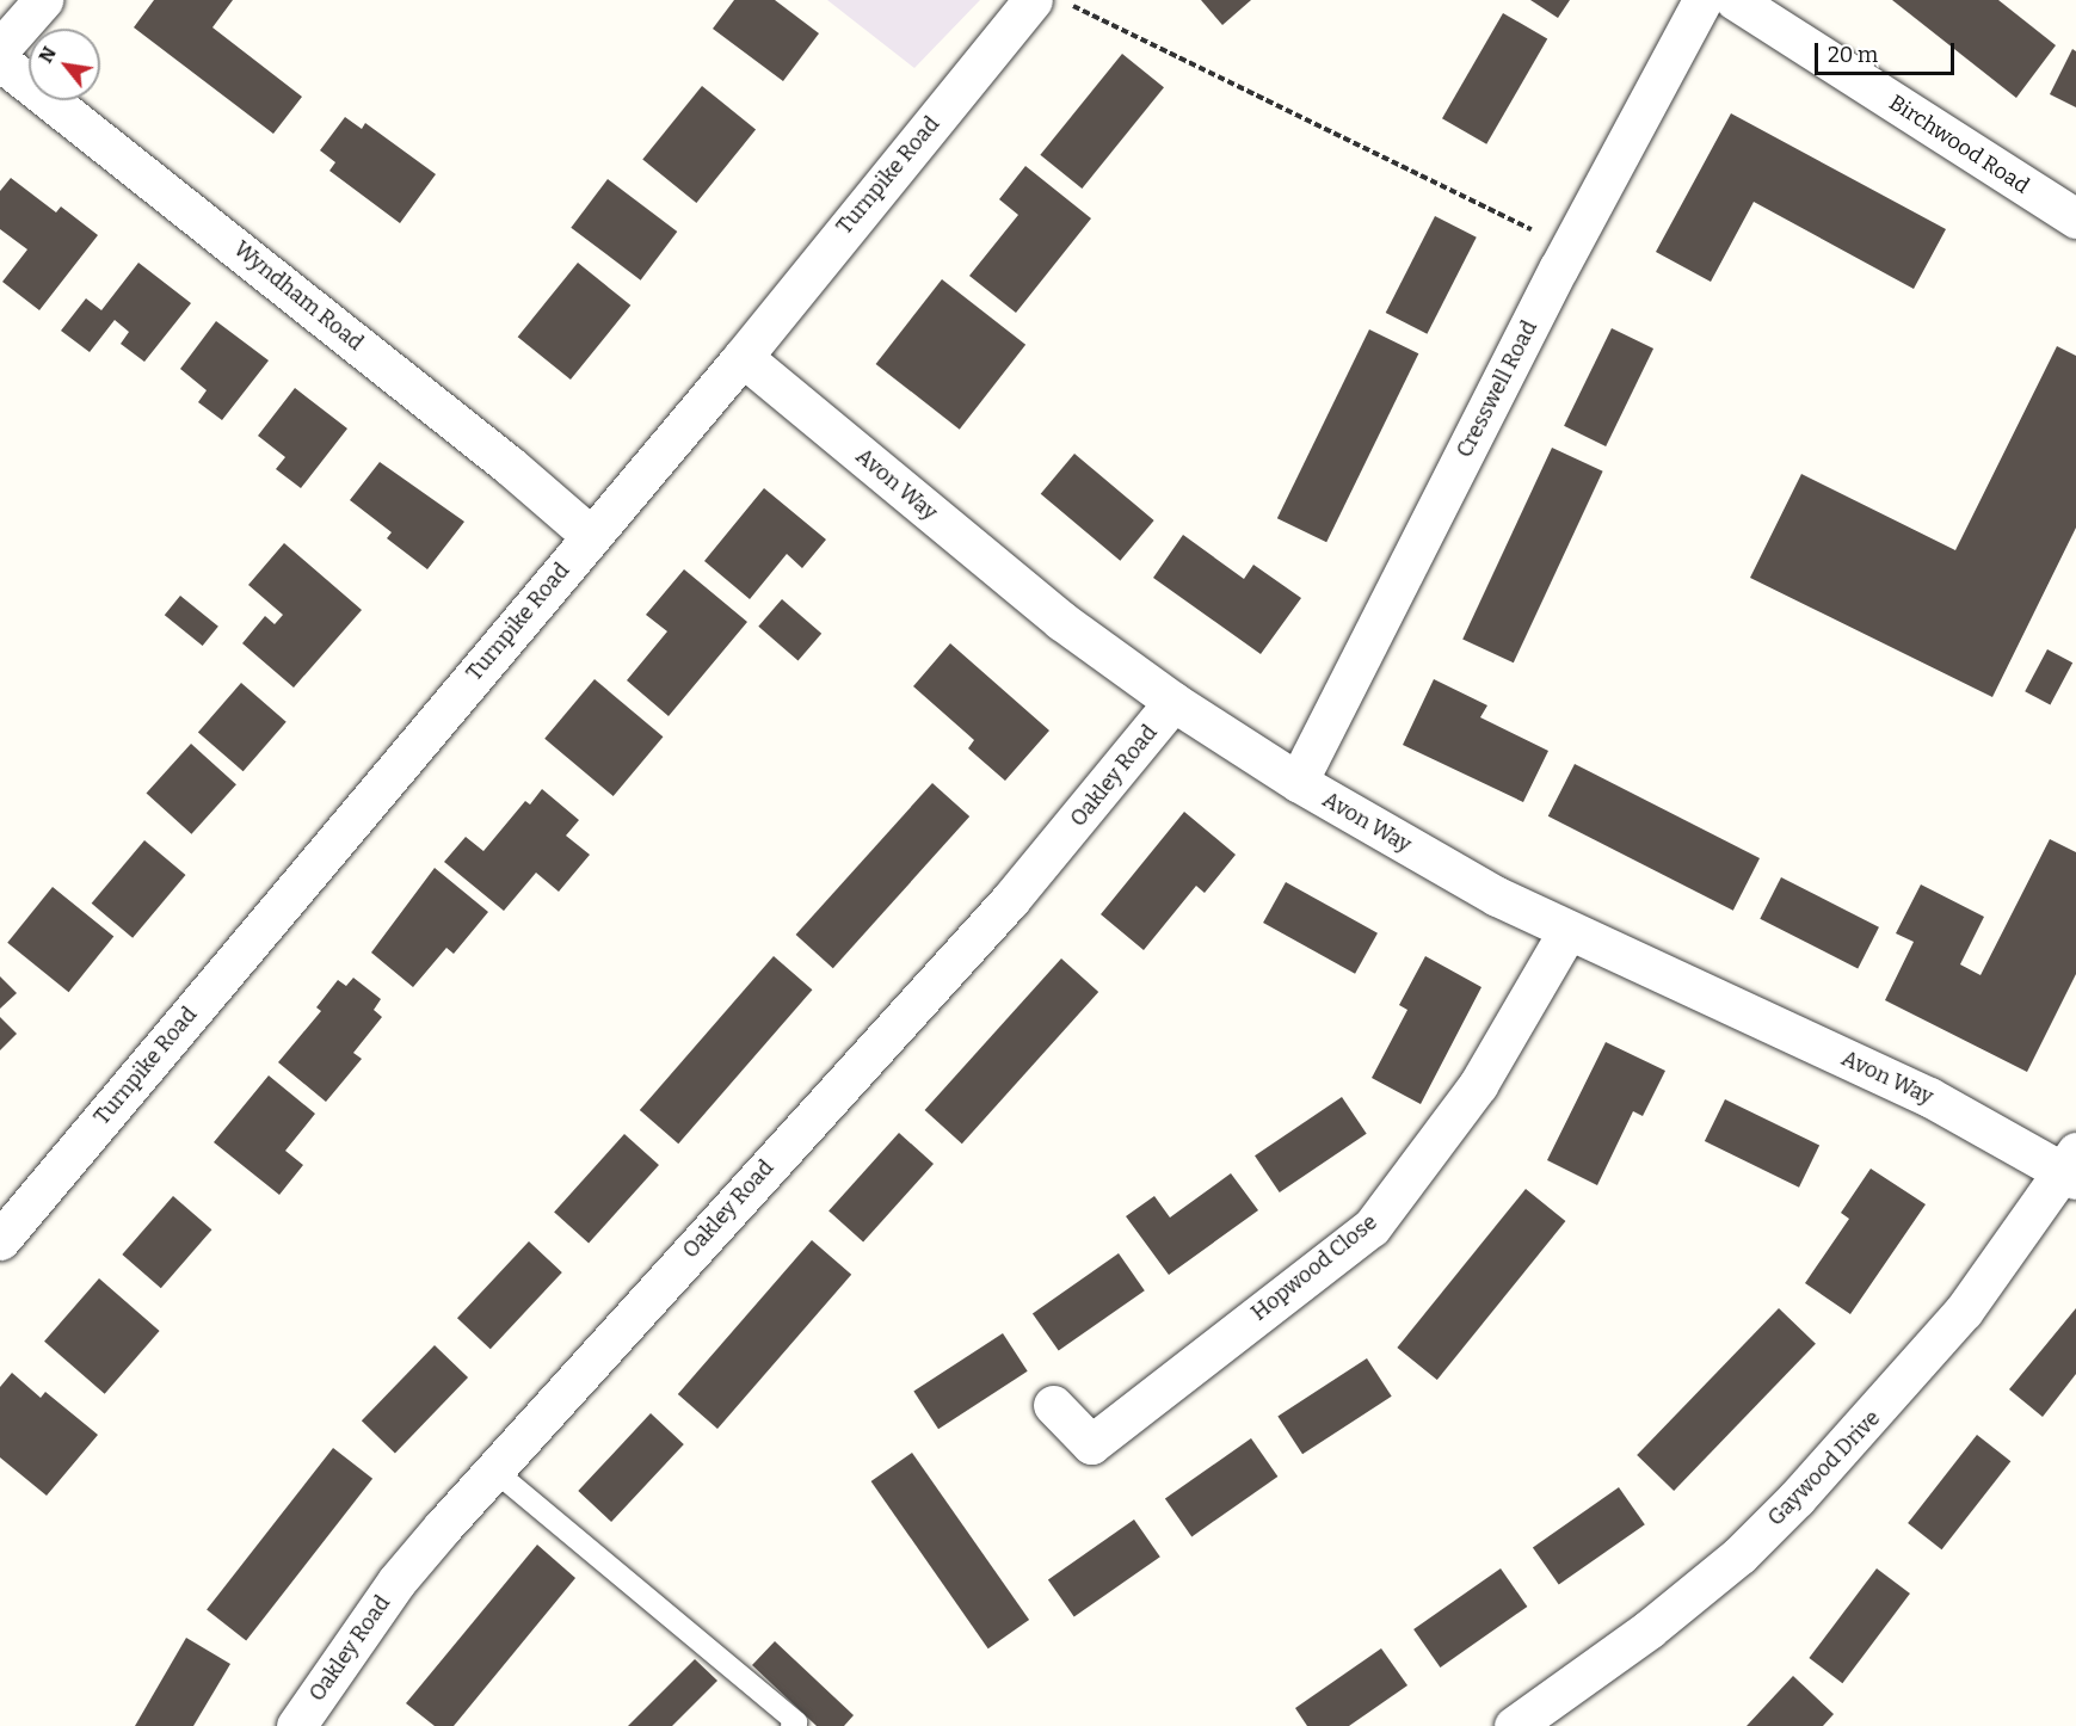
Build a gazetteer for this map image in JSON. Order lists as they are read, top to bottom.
{
  "streets": {
    "street": [
      "Birchwood Road",
      "Turnpike Road",
      "Wyndham Road",
      "Cresswell Road",
      "Avon Way",
      "Oakley Road",
      "Hopwood Close",
      "Gaywood Drive"
    ]
  },
  "crossings": [
    ["Turnpike Road", "Wyndham Road"],
    ["Turnpike Road", "Avon Way"],
    ["Cresswell Road", "Avon Way"],
    ["Avon Way", "Oakley Road"],
    ["Avon Way", "Hopwood Close"],
    ["Avon Way", "Gaywood Drive"]
  ],
  "scale_bar": "20 m",
  "north": "top left"
}
